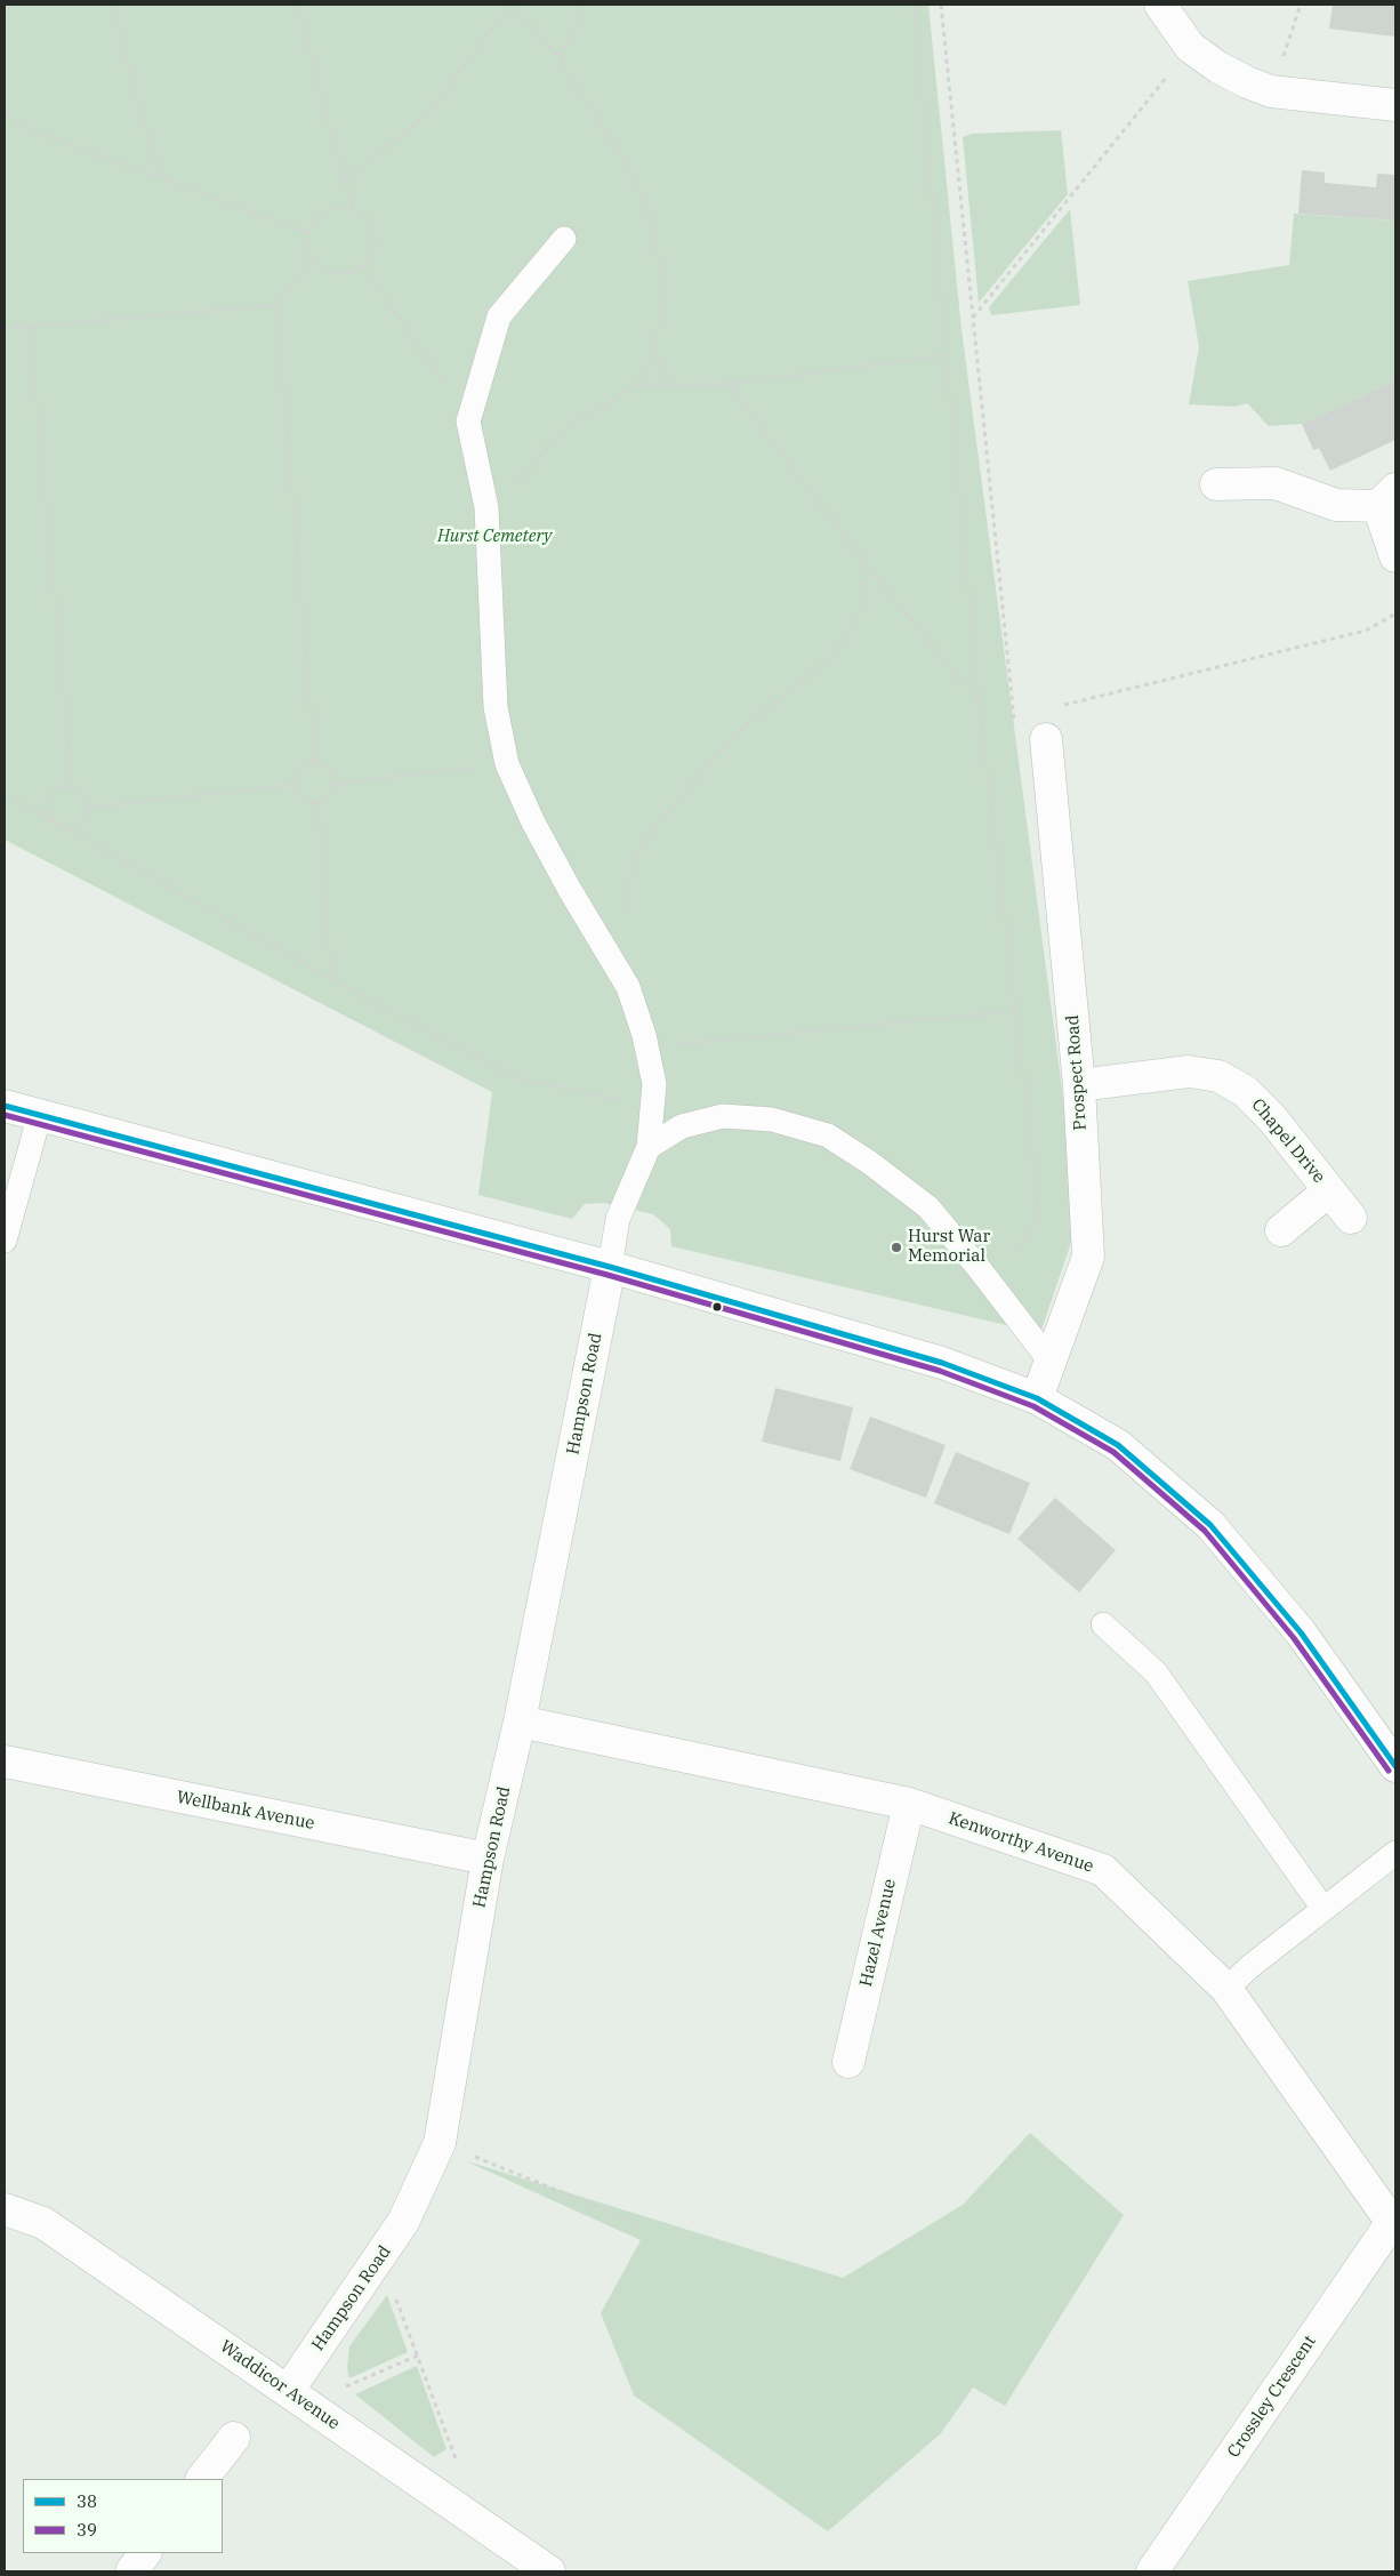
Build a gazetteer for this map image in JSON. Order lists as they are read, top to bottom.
{
  "streets": {
    "street": [
      "Prospect Road",
      "Chapel Drive",
      "Hampson Road",
      "Wellbank Avenue",
      "Kenworthy Avenue",
      "Hazel Avenue",
      "Waddicor Avenue",
      "Crossley Crescent"
    ]
  },
  "crossings": [
    ["Prospect Road", "Chapel Drive"],
    ["Hampson Road", "Wellbank Avenue"],
    ["Hampson Road", "Kenworthy Avenue"],
    ["Hampson Road", "Waddicor Avenue"],
    ["Kenworthy Avenue", "Hazel Avenue"],
    ["Kenworthy Avenue", "Crossley Crescent"]
  ],
  "parks": ["Hurst Cemetery"],
  "places": ["Hurst War Memorial"],
  "lines": ["transit line 38", "transit line 39"],
  "legend": ["38", "39"]
}
